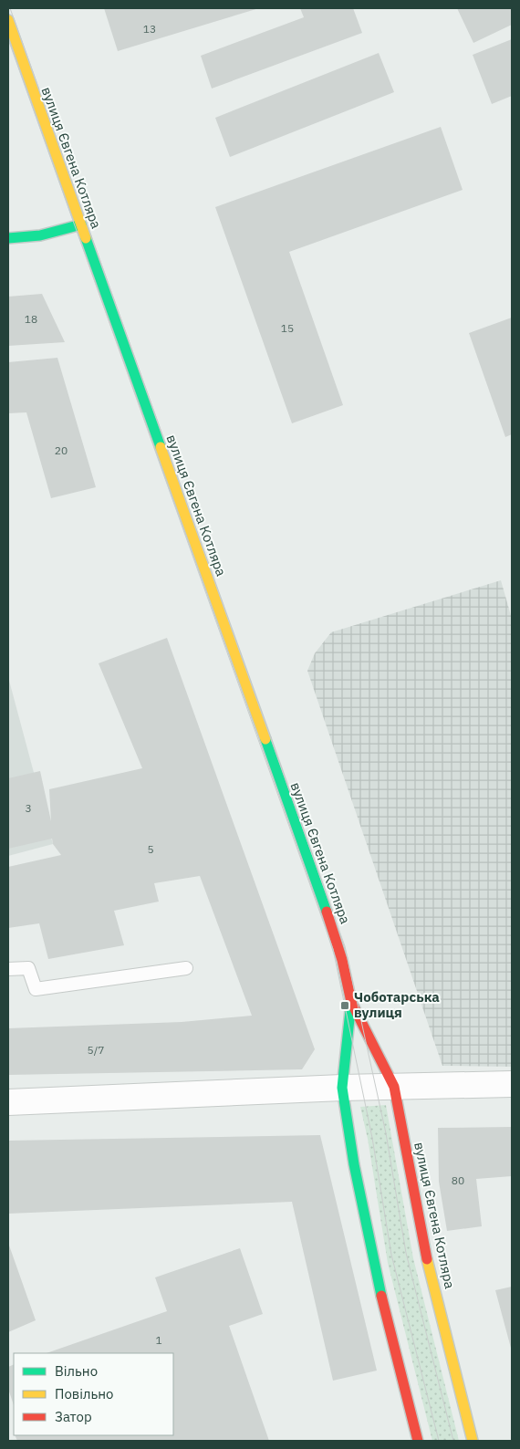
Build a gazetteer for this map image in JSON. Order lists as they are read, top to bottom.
{
  "streets": {
    "main road": ["вулиця Євгена Котляра"]
  },
  "places": {
    "transit": ["Чоботарська вулиця"]
  },
  "house_numbers": [
    "13",
    "18",
    "15",
    "20",
    "3",
    "5",
    "5/7",
    "80",
    "1"
  ],
  "legend": ["Вільно", "Повільно", "Затор"]
}
